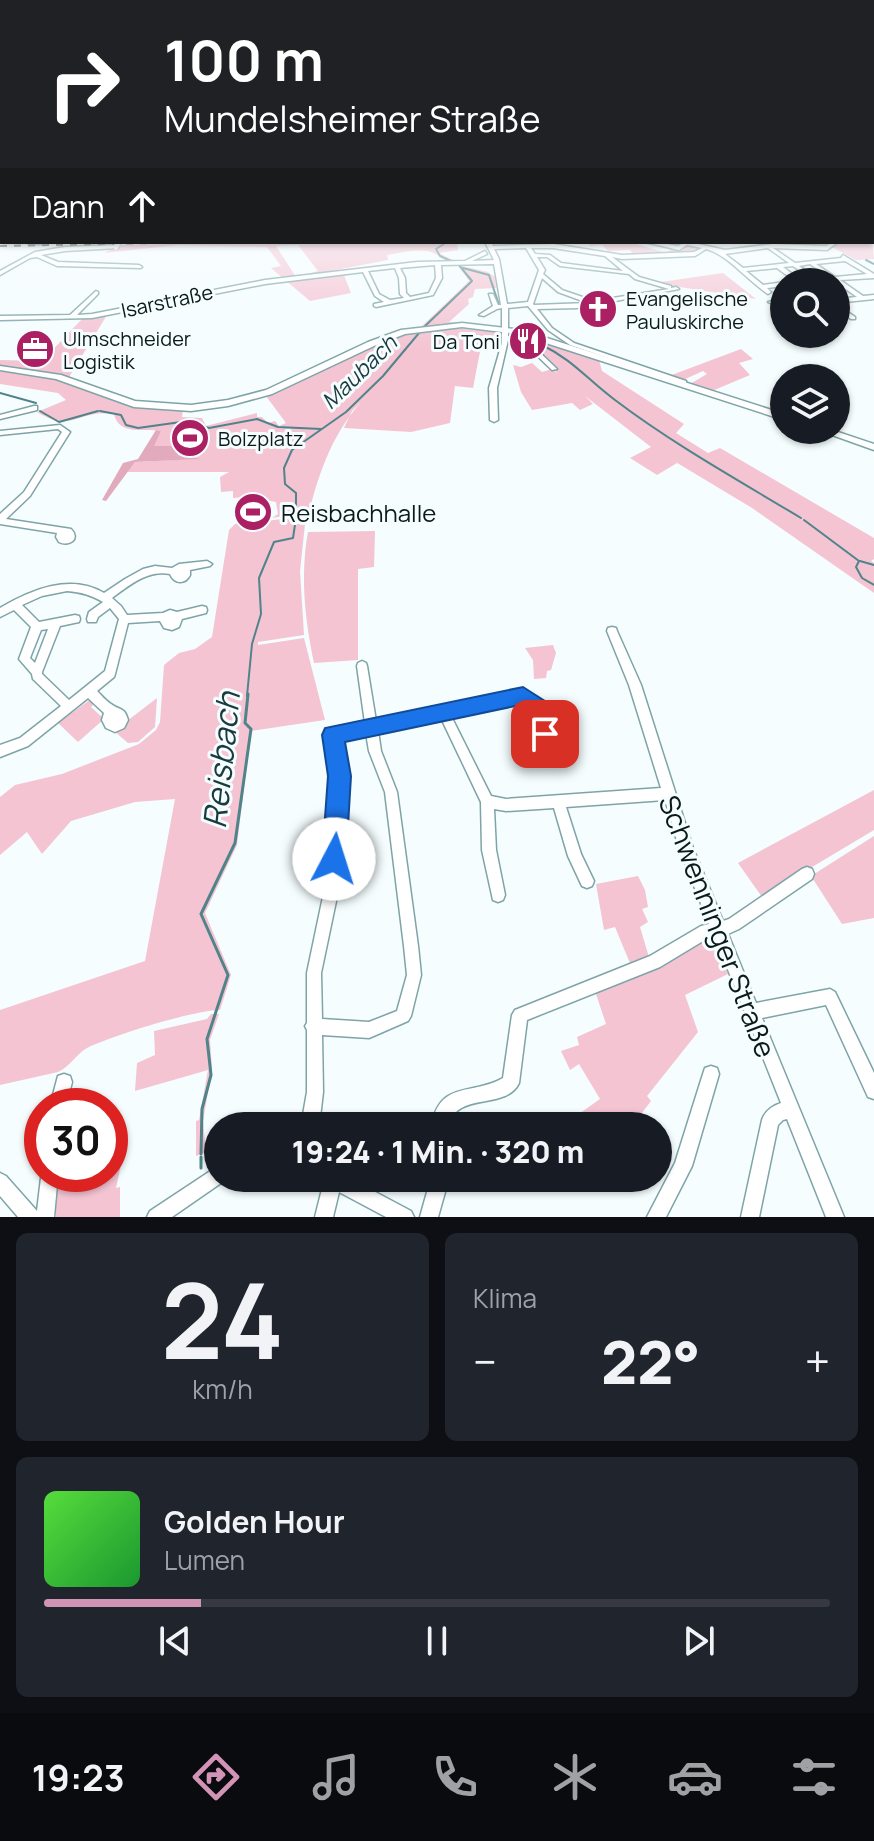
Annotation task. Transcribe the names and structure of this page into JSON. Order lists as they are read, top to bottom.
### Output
{
  "streets": {
    "street": ["Isarstraße", "Schwenninger Straße"]
  },
  "water": ["Maubach", "Reisbach"],
  "places": {
    "church": ["Evangelische Pauluskirche"],
    "restaurant": ["Da Toni"],
    "office": ["Ulmschneider Logistik"],
    "sports": ["Bolzplatz", "Reisbachhalle"]
  },
  "page": {
    "turn": ["100 m", "Mundelsheimer Straße"],
    "then": "Dann",
    "limit": "30",
    "trip": "19:24 · 1 Min. · 320 m",
    "tile": [
      ["24", "km/h"],
      "Klima"
    ],
    "heat": ["−", "22°", "+"],
    "song": ["Golden Hour", "Lumen"],
    "tabs": "19:23"
  }
}
